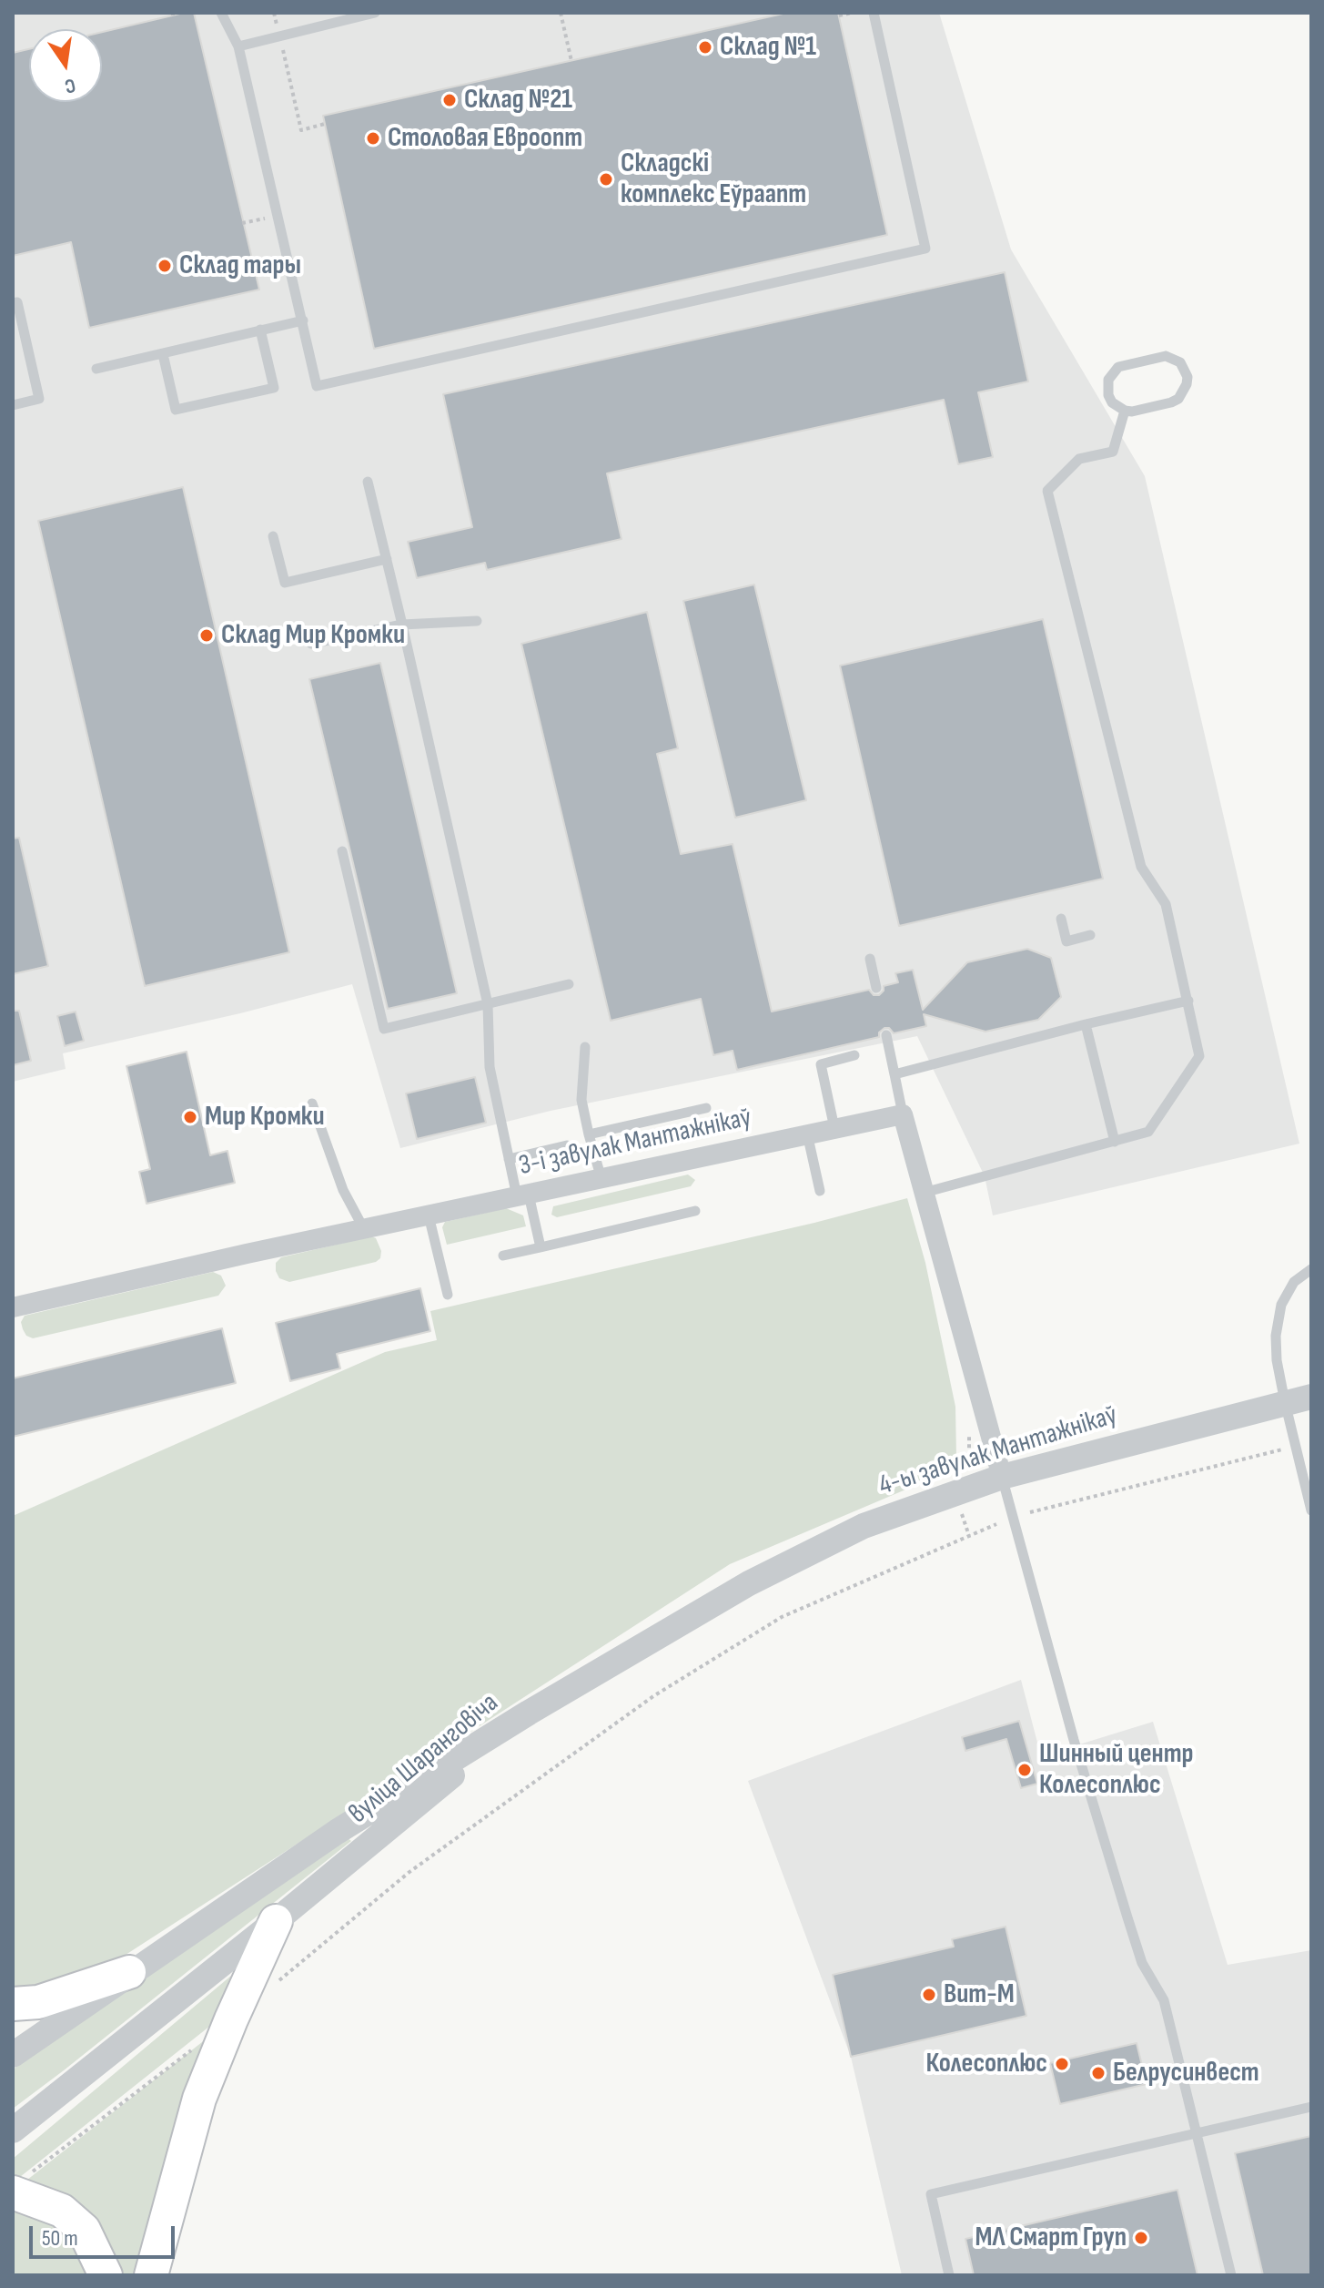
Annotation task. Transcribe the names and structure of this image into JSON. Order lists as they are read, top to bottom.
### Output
{
  "streets": {
    "street": ["3-і завулак Мантажнікаў", "4-ы завулак Мантажнікаў", "вуліца Шаранговіча"]
  },
  "crossings": [
    ["4-ы завулак Мантажнікаў", "вуліца Шаранговіча"]
  ],
  "places": [
    "Склад №1",
    "Склад №21",
    "Столовая Евроопт",
    "Складскі комплекс Еўраапт",
    "Склад тары",
    "Склад Мир Кромки",
    "Мир Кромки",
    "Шинный центр Колесоплюс",
    "Вит-М",
    "Колесоплюс",
    "Белрусинвест",
    "МЛ Смарт Груп"
  ],
  "scale_bar": "50 m",
  "north": "bottom"
}
